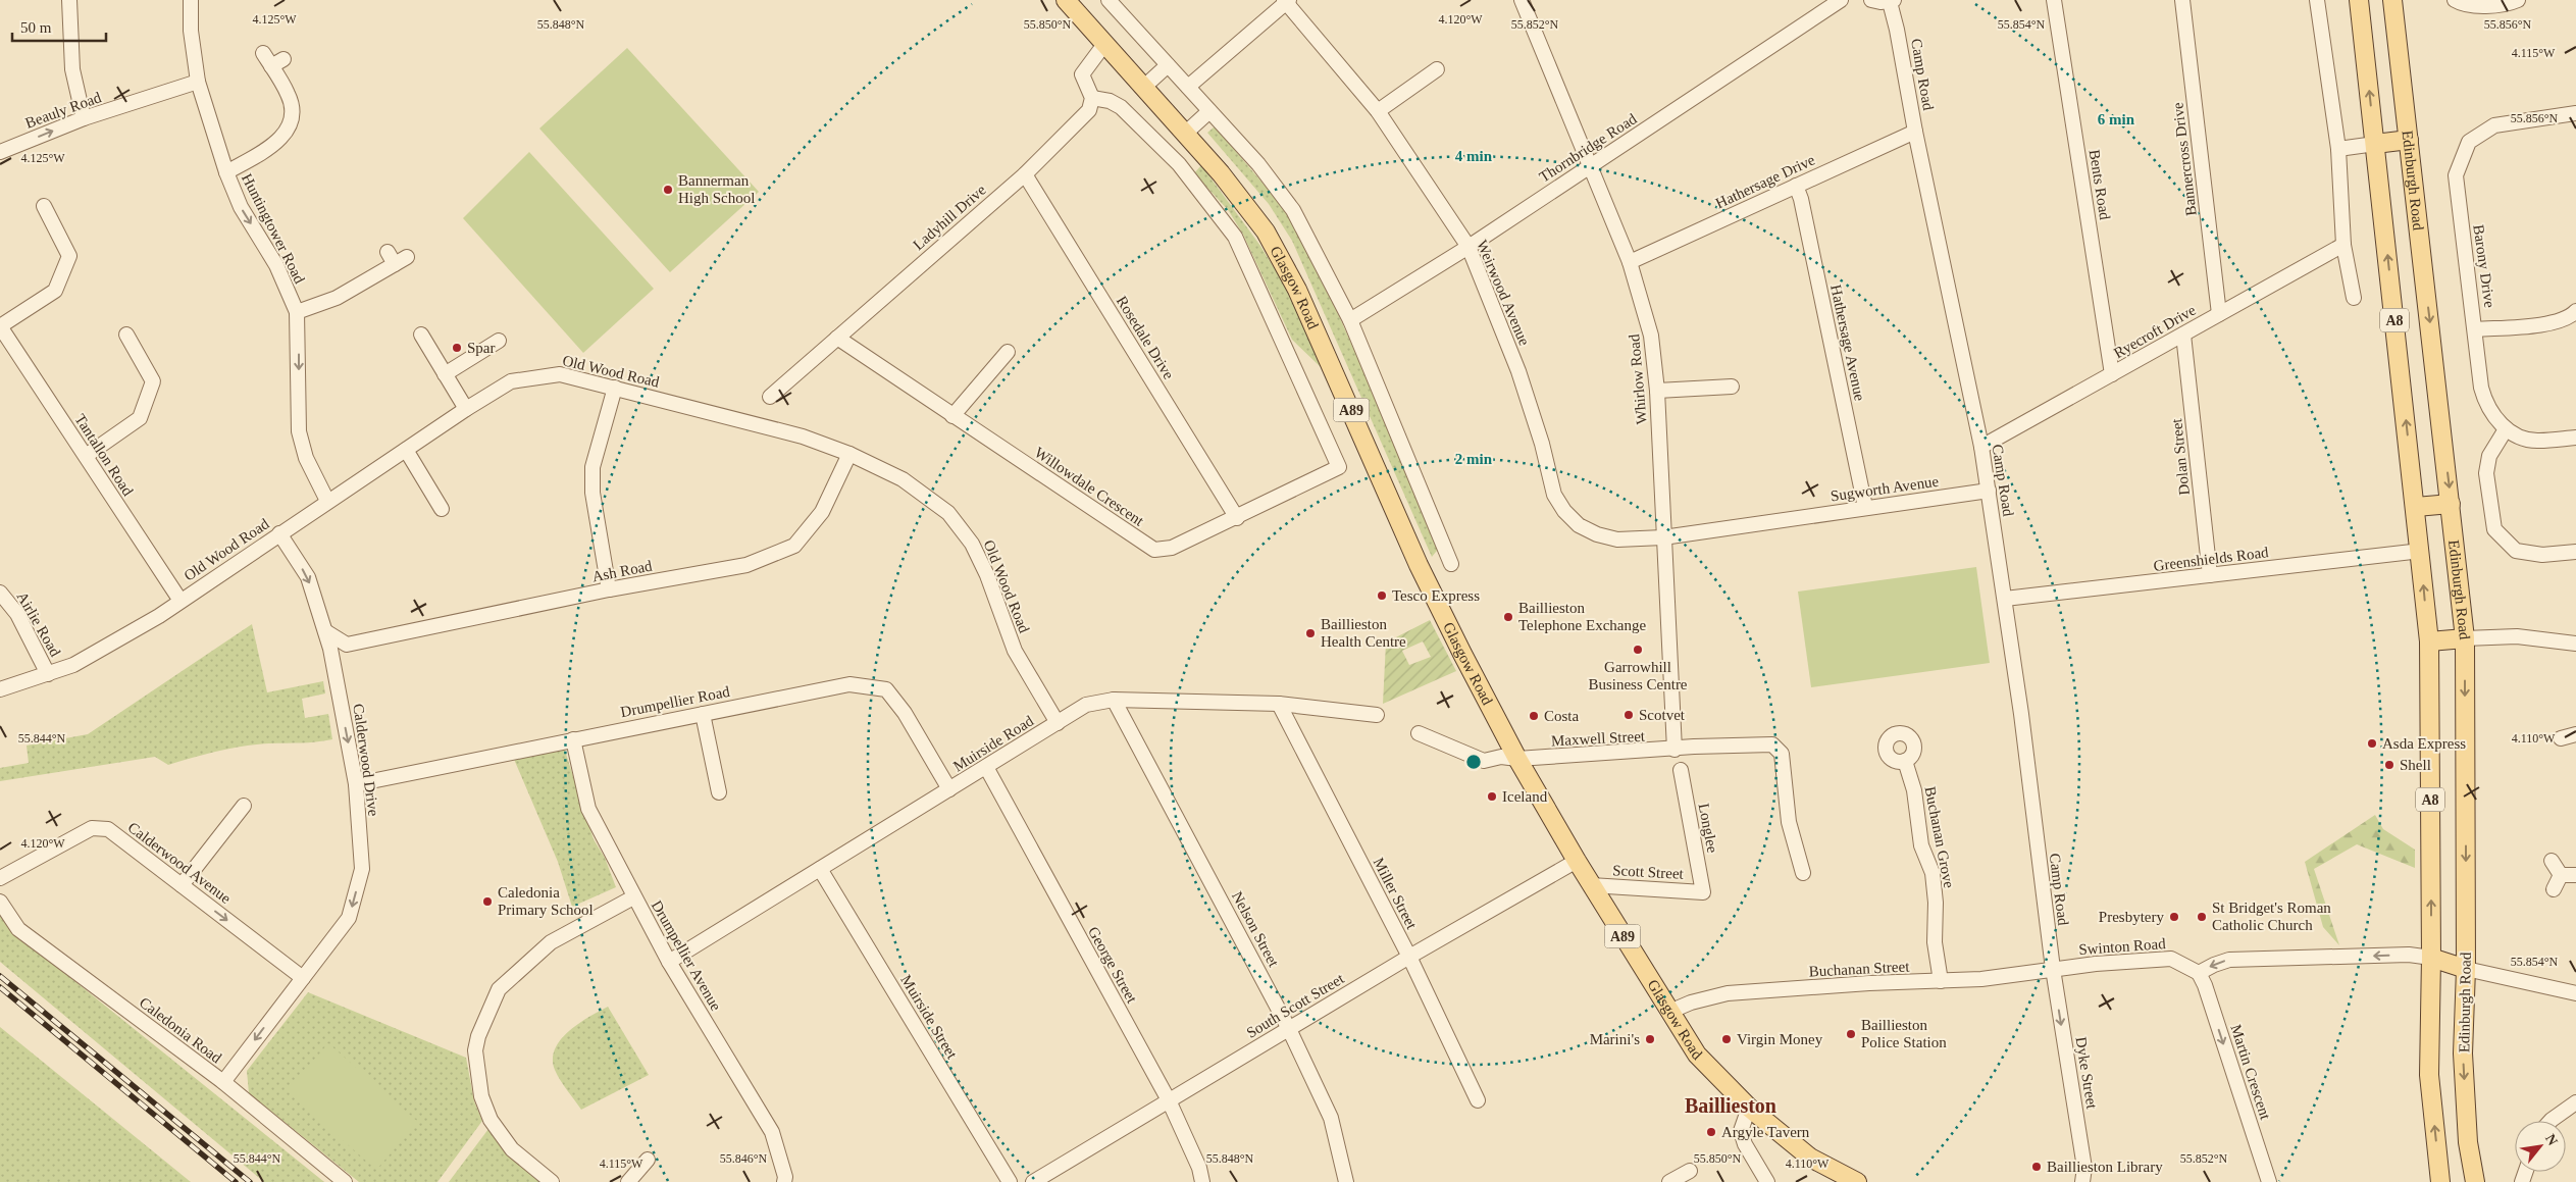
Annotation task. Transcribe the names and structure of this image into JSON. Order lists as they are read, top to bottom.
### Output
{
  "streets": {
    "main road": [
      "Edinburgh Road",
      "Glasgow Road",
      "A8",
      "A89"
    ],
    "street": [
      "Camp Road",
      "Beauly Road",
      "Thornbridge Road",
      "Bannercross Drive",
      "Hathersage Drive",
      "Bents Road",
      "Ladyhill Drive",
      "Huntingtower Road",
      "Barony Drive",
      "Weirwood Avenue",
      "Ryecroft Drive",
      "Rosedale Drive",
      "Hathersage Avenue",
      "Old Wood Road",
      "Whirlow Road",
      "Tantallon Road",
      "Dolan Street",
      "Willowdale Crescent",
      "Sugworth Avenue",
      "Greenshields Road",
      "Ash Road",
      "Airlie Road",
      "Drumpellier Road",
      "Maxwell Street",
      "Muirside Road",
      "Calderwood Drive",
      "Longlee",
      "Buchanan Grove",
      "Calderwood Avenue",
      "Scott Street",
      "Miller Street",
      "Nelson Street",
      "Swinton Road",
      "Drumpellier Avenue",
      "George Street",
      "Buchanan Street",
      "South Scott Street",
      "Muirside Street",
      "Caledonia Road",
      "Martin Crescent",
      "Dyke Street"
    ]
  },
  "crossings": [
    ["Camp Road", "Hathersage Drive"],
    ["Camp Road", "Ryecroft Drive"],
    ["Camp Road", "Sugworth Avenue"],
    ["Camp Road", "Greenshields Road"],
    ["Camp Road", "Swinton Road"],
    ["Camp Road", "Buchanan Street"],
    ["Camp Road", "Dyke Street"],
    ["Beauly Road", "Huntingtower Road"],
    ["Thornbridge Road", "Weirwood Avenue"],
    ["Thornbridge Road", "Whirlow Road"],
    ["Bannercross Drive", "Ryecroft Drive"],
    ["Hathersage Drive", "Hathersage Avenue"],
    ["Hathersage Drive", "Whirlow Road"],
    ["Bents Road", "Ryecroft Drive"],
    ["Ladyhill Drive", "Rosedale Drive"],
    ["Ladyhill Drive", "Willowdale Crescent"],
    ["Huntingtower Road", "Old Wood Road"],
    ["Glasgow Road", "Maxwell Street"],
    ["Glasgow Road", "Scott Street"],
    ["Glasgow Road", "Buchanan Street"],
    ["Glasgow Road", "South Scott Street"],
    ["Weirwood Avenue", "Whirlow Road"],
    ["Weirwood Avenue", "Sugworth Avenue"],
    ["A8", "Greenshields Road"],
    ["Ryecroft Drive", "Dolan Street"],
    ["Rosedale Drive", "Willowdale Crescent"],
    ["Hathersage Avenue", "Sugworth Avenue"],
    ["Old Wood Road", "Tantallon Road"],
    ["Old Wood Road", "Ash Road"],
    ["Old Wood Road", "Airlie Road"],
    ["Old Wood Road", "Muirside Road"],
    ["Old Wood Road", "Calderwood Drive"],
    ["Whirlow Road", "Sugworth Avenue"],
    ["Whirlow Road", "Maxwell Street"],
    ["Dolan Street", "Greenshields Road"],
    ["Drumpellier Road", "Muirside Road"],
    ["Drumpellier Road", "Calderwood Drive"],
    ["Drumpellier Road", "Drumpellier Avenue"],
    ["Muirside Road", "Miller Street"],
    ["Muirside Road", "Nelson Street"],
    ["Muirside Road", "Drumpellier Avenue"],
    ["Muirside Road", "George Street"],
    ["Muirside Road", "Muirside Street"],
    ["Calderwood Drive", "Calderwood Avenue"],
    ["Calderwood Drive", "Caledonia Road"],
    ["Longlee", "Scott Street"],
    ["Buchanan Grove", "Buchanan Street"],
    ["Miller Street", "South Scott Street"],
    ["Nelson Street", "South Scott Street"],
    ["Swinton Road", "Buchanan Street"],
    ["Swinton Road", "Martin Crescent"],
    ["Swinton Road", "Dyke Street"],
    ["George Street", "South Scott Street"],
    ["Buchanan Street", "Dyke Street"]
  ],
  "one_way": [
    "Beauly Road",
    "Huntingtower Road",
    "Calderwood Drive",
    "Calderwood Avenue",
    "Martin Crescent",
    "Dyke Street"
  ],
  "districts": ["Baillieston"],
  "places": [
    "Bannerman High School",
    "Spar",
    "Tesco Express",
    "Baillieston Telephone Exchange",
    "Baillieston Health Centre",
    "Garrowhill Business Centre",
    "Scotvet",
    "Costa",
    "Asda Express",
    "Shell",
    "Iceland",
    "Caledonia Primary School",
    "Presbytery",
    "St Bridget's Roman Catholic Church",
    "Baillieston Police Station",
    "Marini's",
    "Virgin Money",
    "Argyle Tavern",
    "Baillieston Library"
  ],
  "scale_bar": "50 m",
  "north": "top right",
  "coordinates": [
    "4.125°W",
    "4.120°W",
    "55.848°N",
    "55.850°N",
    "55.852°N",
    "55.854°N",
    "55.856°N",
    "4.115°W",
    "55.844°N",
    "4.110°W",
    "55.846°N"
  ],
  "rings": ["6 min", "4 min", "2 min"]
}
